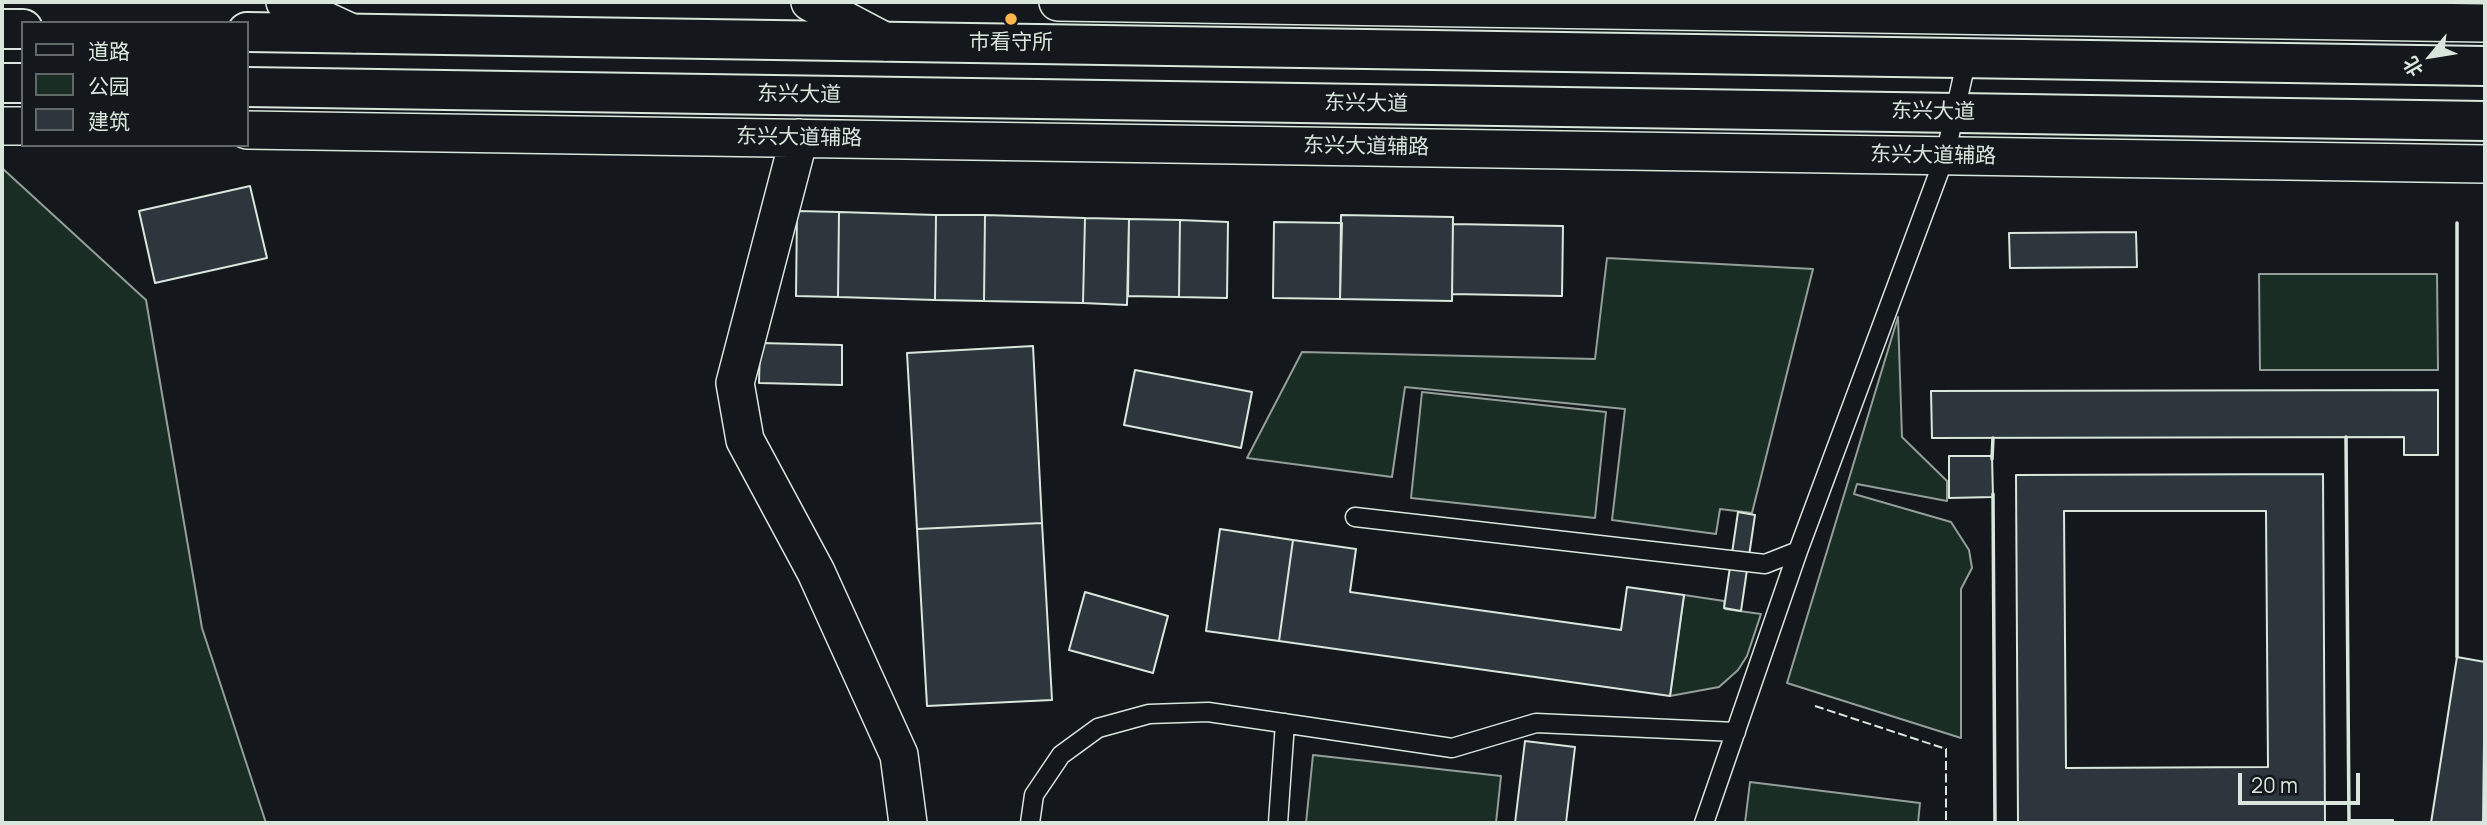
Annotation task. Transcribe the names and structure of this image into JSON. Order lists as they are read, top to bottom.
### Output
{
  "streets": {
    "main road": ["东兴大道"],
    "street": ["东兴大道辅路"]
  },
  "places": ["巿看守所"],
  "legend": ["道路", "公园", "建筑"],
  "scale_bar": "20 m",
  "north": "bottom left"
}
